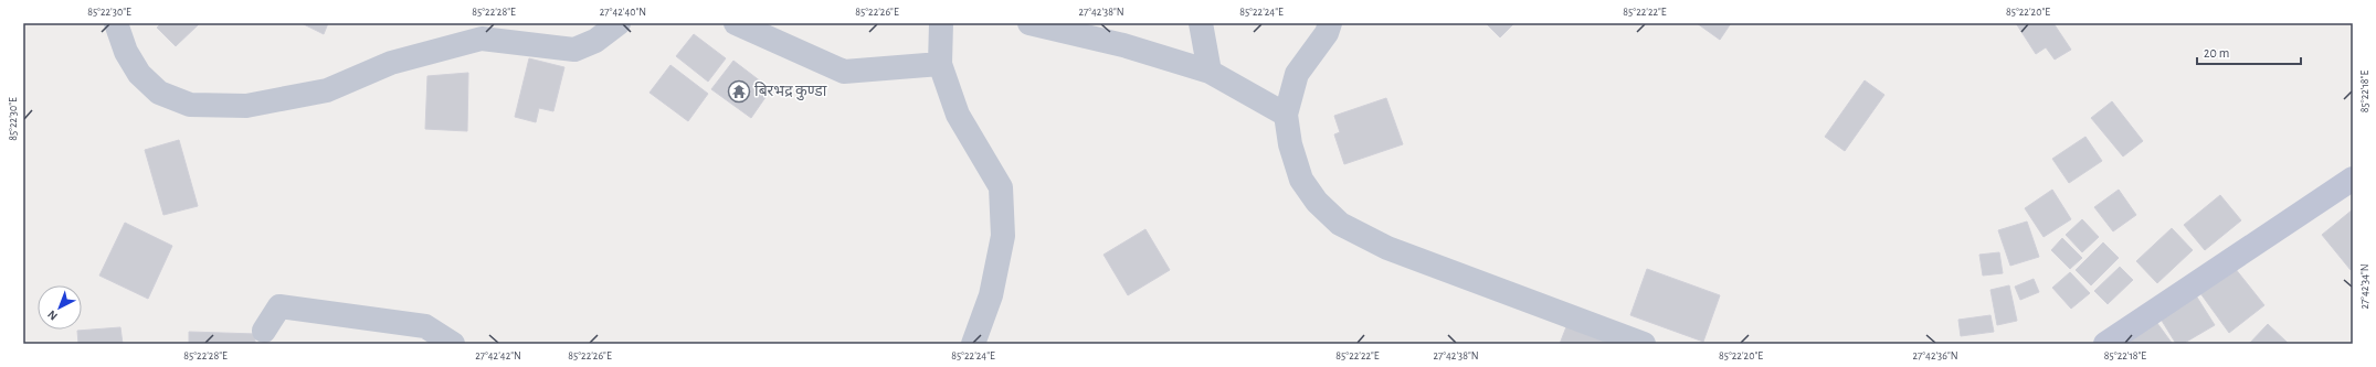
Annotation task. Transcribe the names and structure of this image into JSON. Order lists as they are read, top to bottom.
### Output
{
  "places": {
    "temple": ["बिरभद्र कुण्डा"]
  },
  "scale_bar": "20 m",
  "north": "bottom left",
  "coordinates": [
    "85°22'30\"E",
    "85°22'28\"E",
    "27°42'40\"N",
    "85°22'26\"E",
    "27°42'38\"N",
    "85°22'24\"E",
    "85°22'22\"E",
    "85°22'20\"E",
    "85°22'18\"E",
    "27°42'34\"N",
    "27°42'42\"N",
    "27°42'36\"N"
  ]
}
